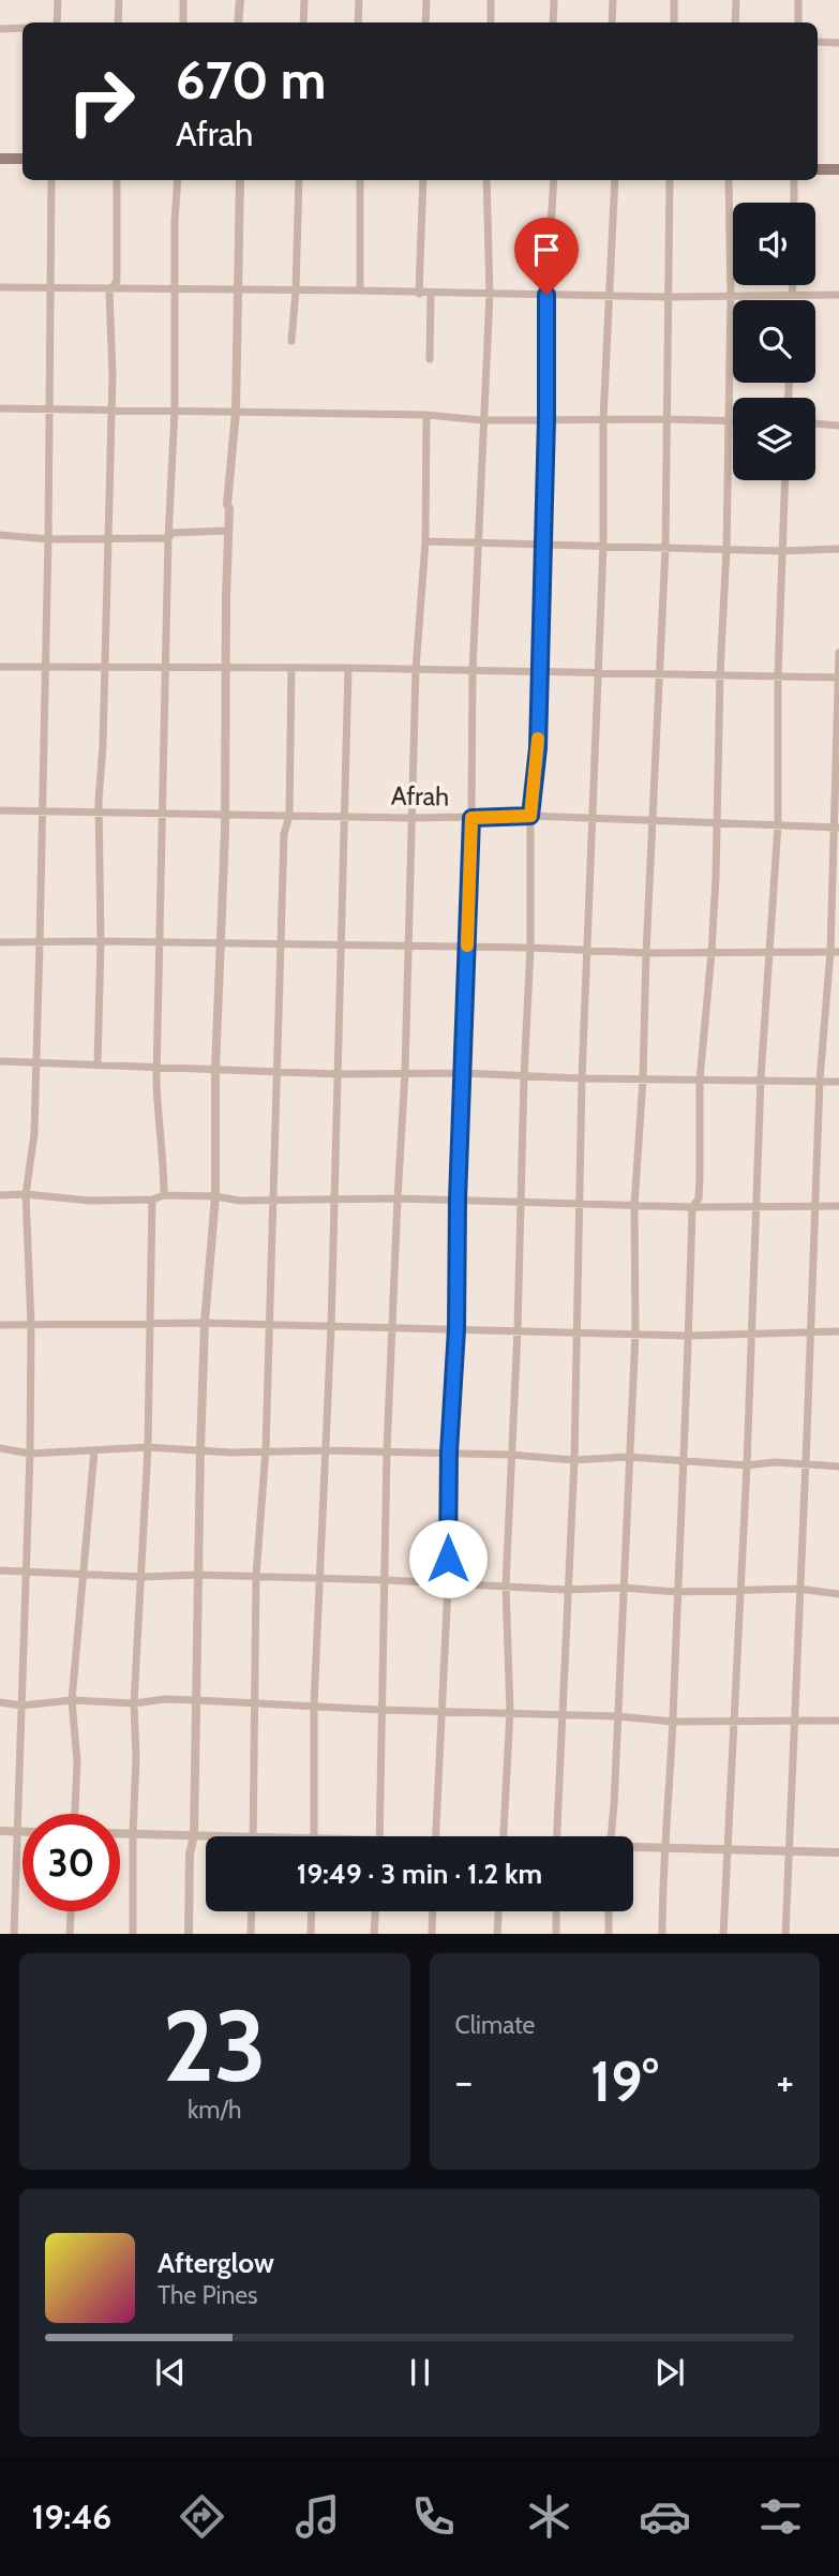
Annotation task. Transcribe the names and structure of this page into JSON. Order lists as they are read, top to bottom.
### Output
{
  "streets": {
    "street": ["Afrah"]
  },
  "page": {
    "turn": ["670 m", "Afrah"],
    "limit": "30",
    "trip": "19:49 · 3 min · 1.2 km",
    "tile": [
      ["23", "km/h"],
      "Climate"
    ],
    "heat": ["−", "19°", "+"],
    "song": ["Afterglow", "The Pines"],
    "tabs": "19:46"
  }
}
